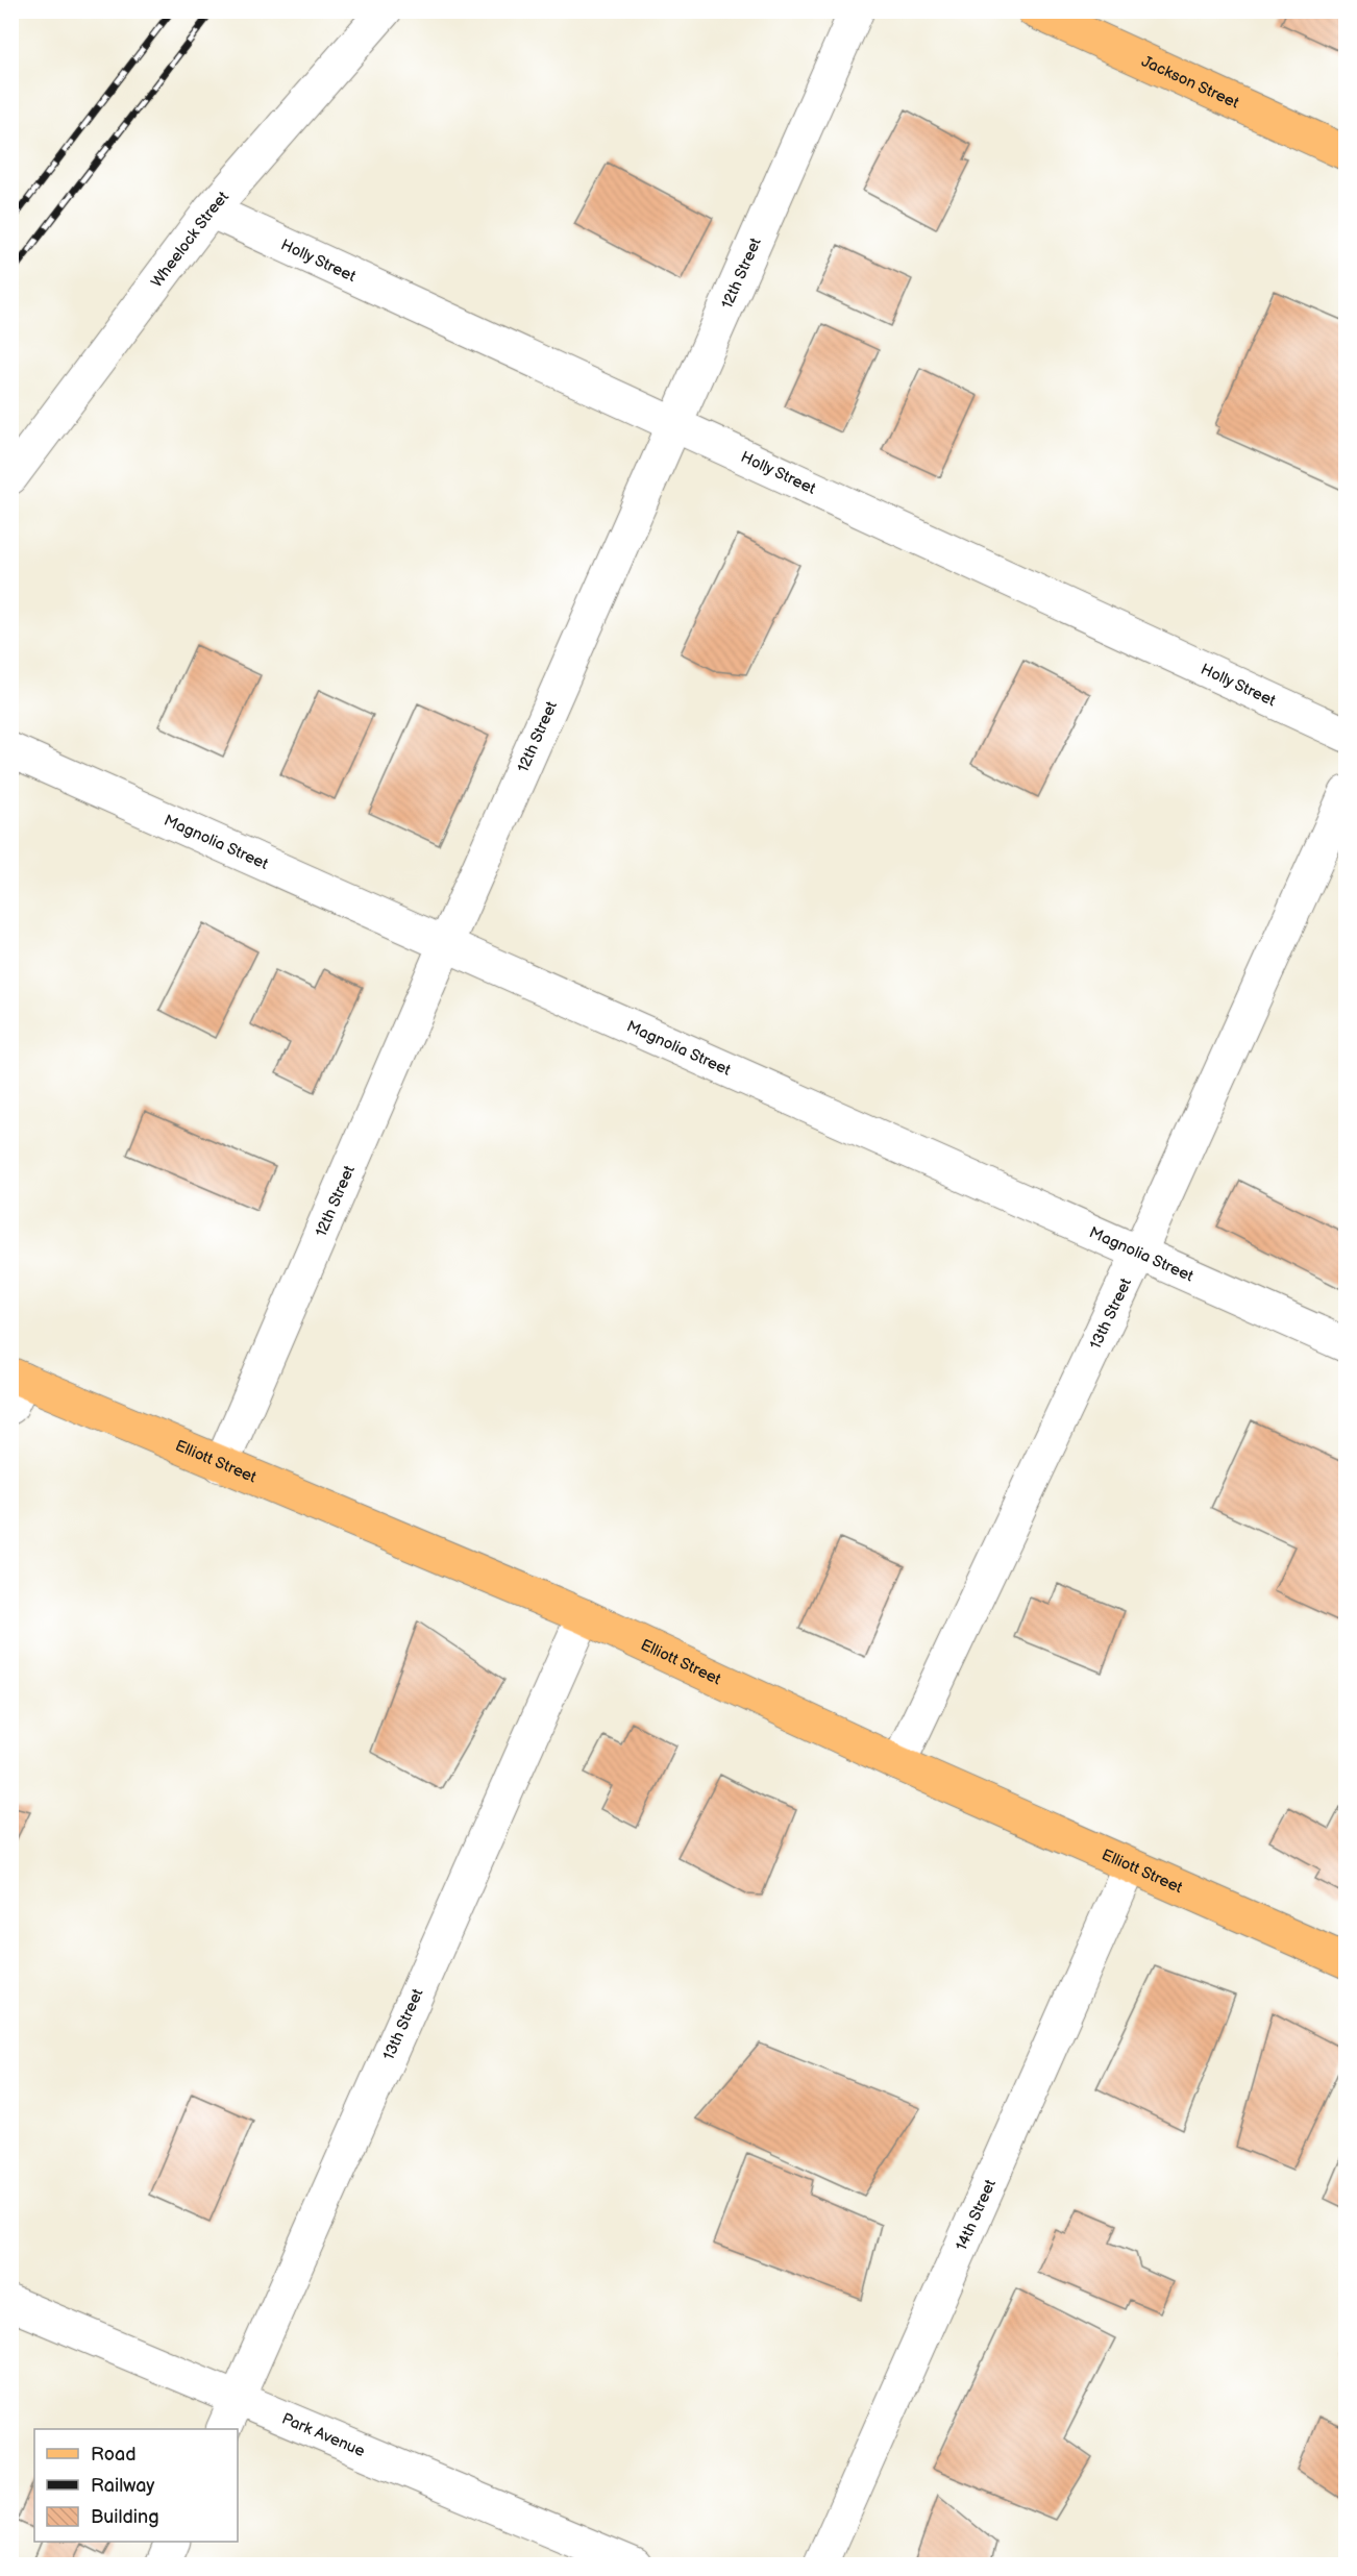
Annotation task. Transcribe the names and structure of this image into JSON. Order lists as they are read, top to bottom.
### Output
{
  "streets": {
    "main road": ["Jackson Street", "Elliott Street"],
    "street": [
      "Wheelock Street",
      "Holly Street",
      "12th Street",
      "Magnolia Street",
      "13th Street",
      "14th Street",
      "Park Avenue"
    ]
  },
  "crossings": [
    ["Wheelock Street", "Holly Street"],
    ["Holly Street", "12th Street"],
    ["12th Street", "Magnolia Street"],
    ["12th Street", "Elliott Street"],
    ["Magnolia Street", "13th Street"],
    ["13th Street", "Elliott Street"],
    ["13th Street", "Park Avenue"],
    ["Elliott Street", "14th Street"]
  ],
  "legend": ["Road", "Railway", "Building"]
}
